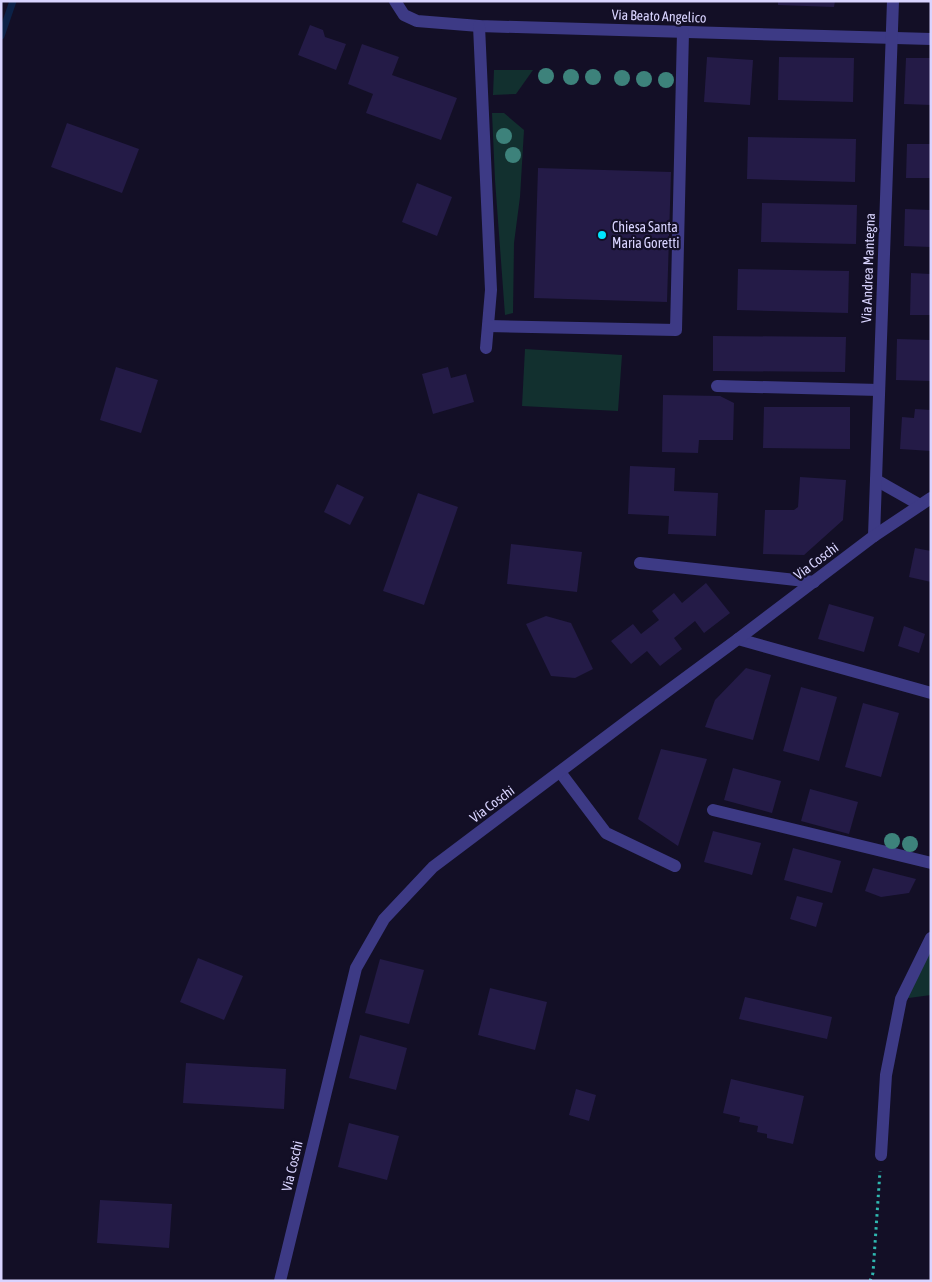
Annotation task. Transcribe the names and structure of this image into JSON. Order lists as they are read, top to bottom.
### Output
{
  "streets": {
    "street": ["Via Beato Angelico", "Via Andrea Mantegna", "Via Coschi"]
  },
  "crossings": [
    ["Via Beato Angelico", "Via Andrea Mantegna"],
    ["Via Andrea Mantegna", "Via Coschi"]
  ],
  "places": ["Chiesa Santa Maria Goretti"]
}
